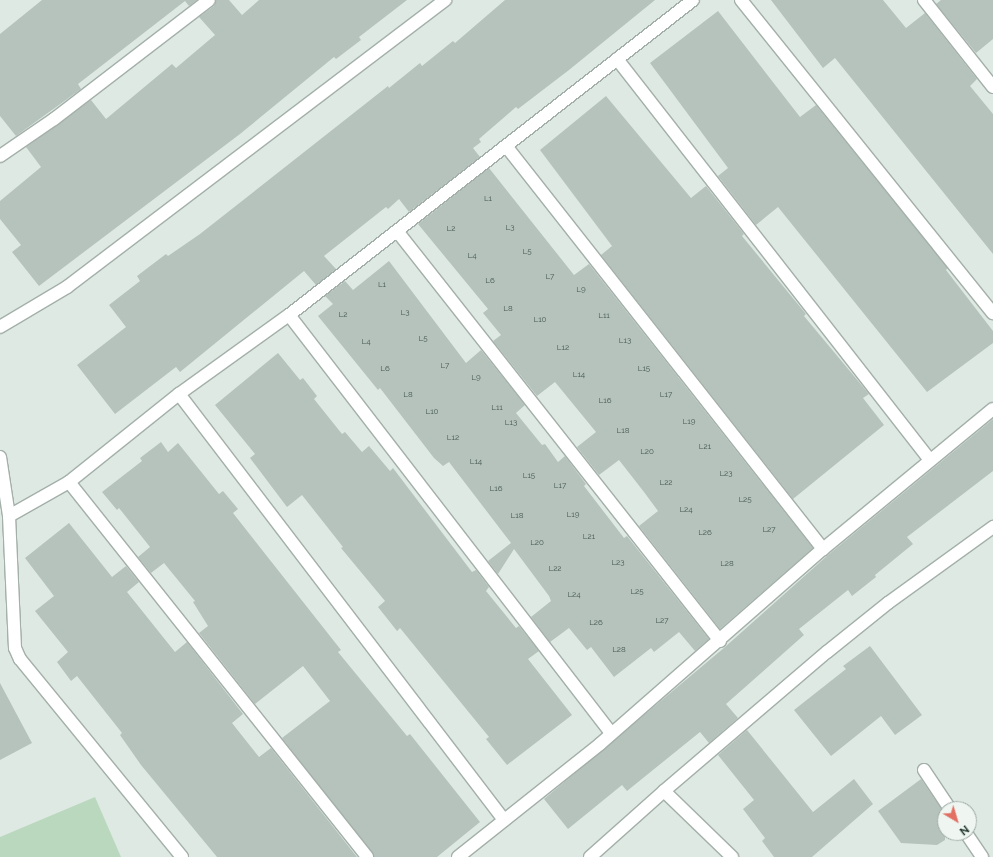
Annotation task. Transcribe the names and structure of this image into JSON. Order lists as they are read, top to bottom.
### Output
{
  "house_numbers": [
    "L1",
    "L3",
    "L2",
    "L5",
    "L4",
    "L7",
    "L6",
    "L1",
    "L9",
    "L8",
    "L3",
    "L2",
    "L11",
    "L10",
    "L5",
    "L13",
    "L4",
    "L12",
    "L7",
    "L6",
    "L15",
    "L14",
    "L9",
    "L8",
    "L17",
    "L16",
    "L11",
    "L10",
    "L19",
    "L13",
    "L18",
    "L12",
    "L21",
    "L20",
    "L14",
    "L23",
    "L15",
    "L22",
    "L17",
    "L16",
    "L25",
    "L24",
    "L19",
    "L18",
    "L27",
    "L26",
    "L21",
    "L20",
    "L23",
    "L28",
    "L22",
    "L25",
    "L24",
    "L27",
    "L26",
    "L28"
  ],
  "north": "bottom right"
}
